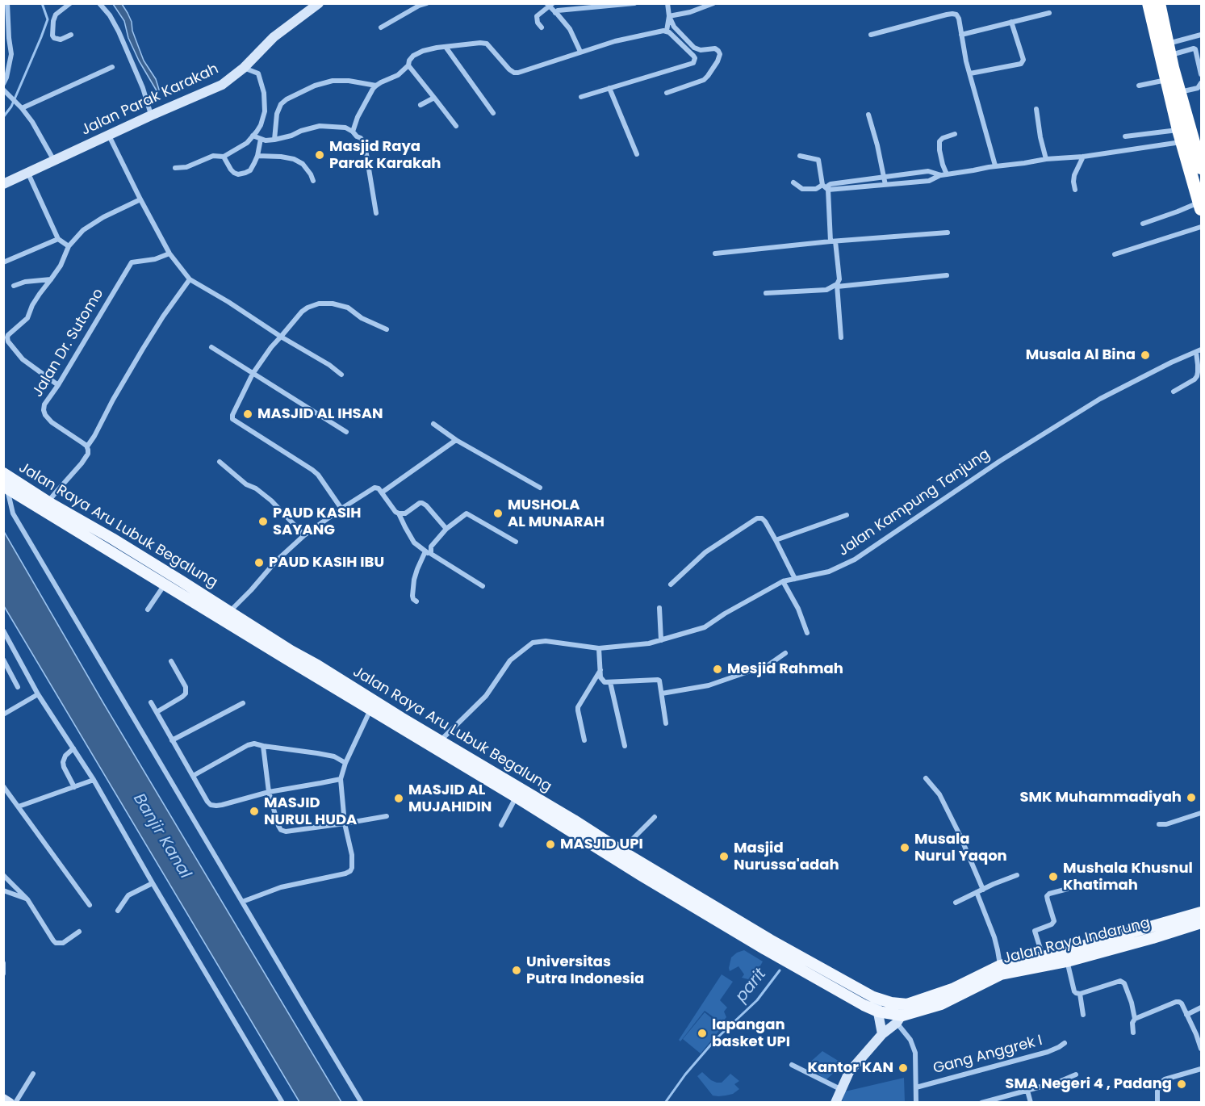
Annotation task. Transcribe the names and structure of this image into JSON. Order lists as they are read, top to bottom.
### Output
{
  "streets": {
    "main road": ["Jalan Raya Aru Lubuk Begalung", "Jalan Raya Indarung"],
    "street": [
      "Jalan Parak Karakah",
      "Jalan Dr. Sutomo",
      "Jalan Kampung Tanjung",
      "Gang Anggrek I"
    ]
  },
  "crossings": [
    ["Jalan Kampung Tanjung", "Jalan Raya Aru Lubuk Begalung"],
    ["Jalan Raya Aru Lubuk Begalung", "Jalan Raya Indarung"]
  ],
  "water": ["Banjir Kanal", "parit"],
  "places": [
    "Masjid Raya Parak Karakah",
    "Musala Al Bina",
    "MASJID AL IHSAN",
    "MUSHOLA AL MUNARAH",
    "PAUD KASIH SAYANG",
    "PAUD KASIH IBU",
    "Mesjid Rahmah",
    "SMK Muhammadiyah",
    "MASJID AL MUJAHIDIN",
    "MASJID NURUL HUDA",
    "MASJID UPI",
    "Musala Nurul Yaqon",
    "Masjid Nurussa'adah",
    "Mushala Khusnul Khatimah",
    "Universitas Putra Indonesia",
    "lapangan basket UPI",
    "Kantor KAN",
    "SMA Negeri 4 , Padang"
  ]
}
